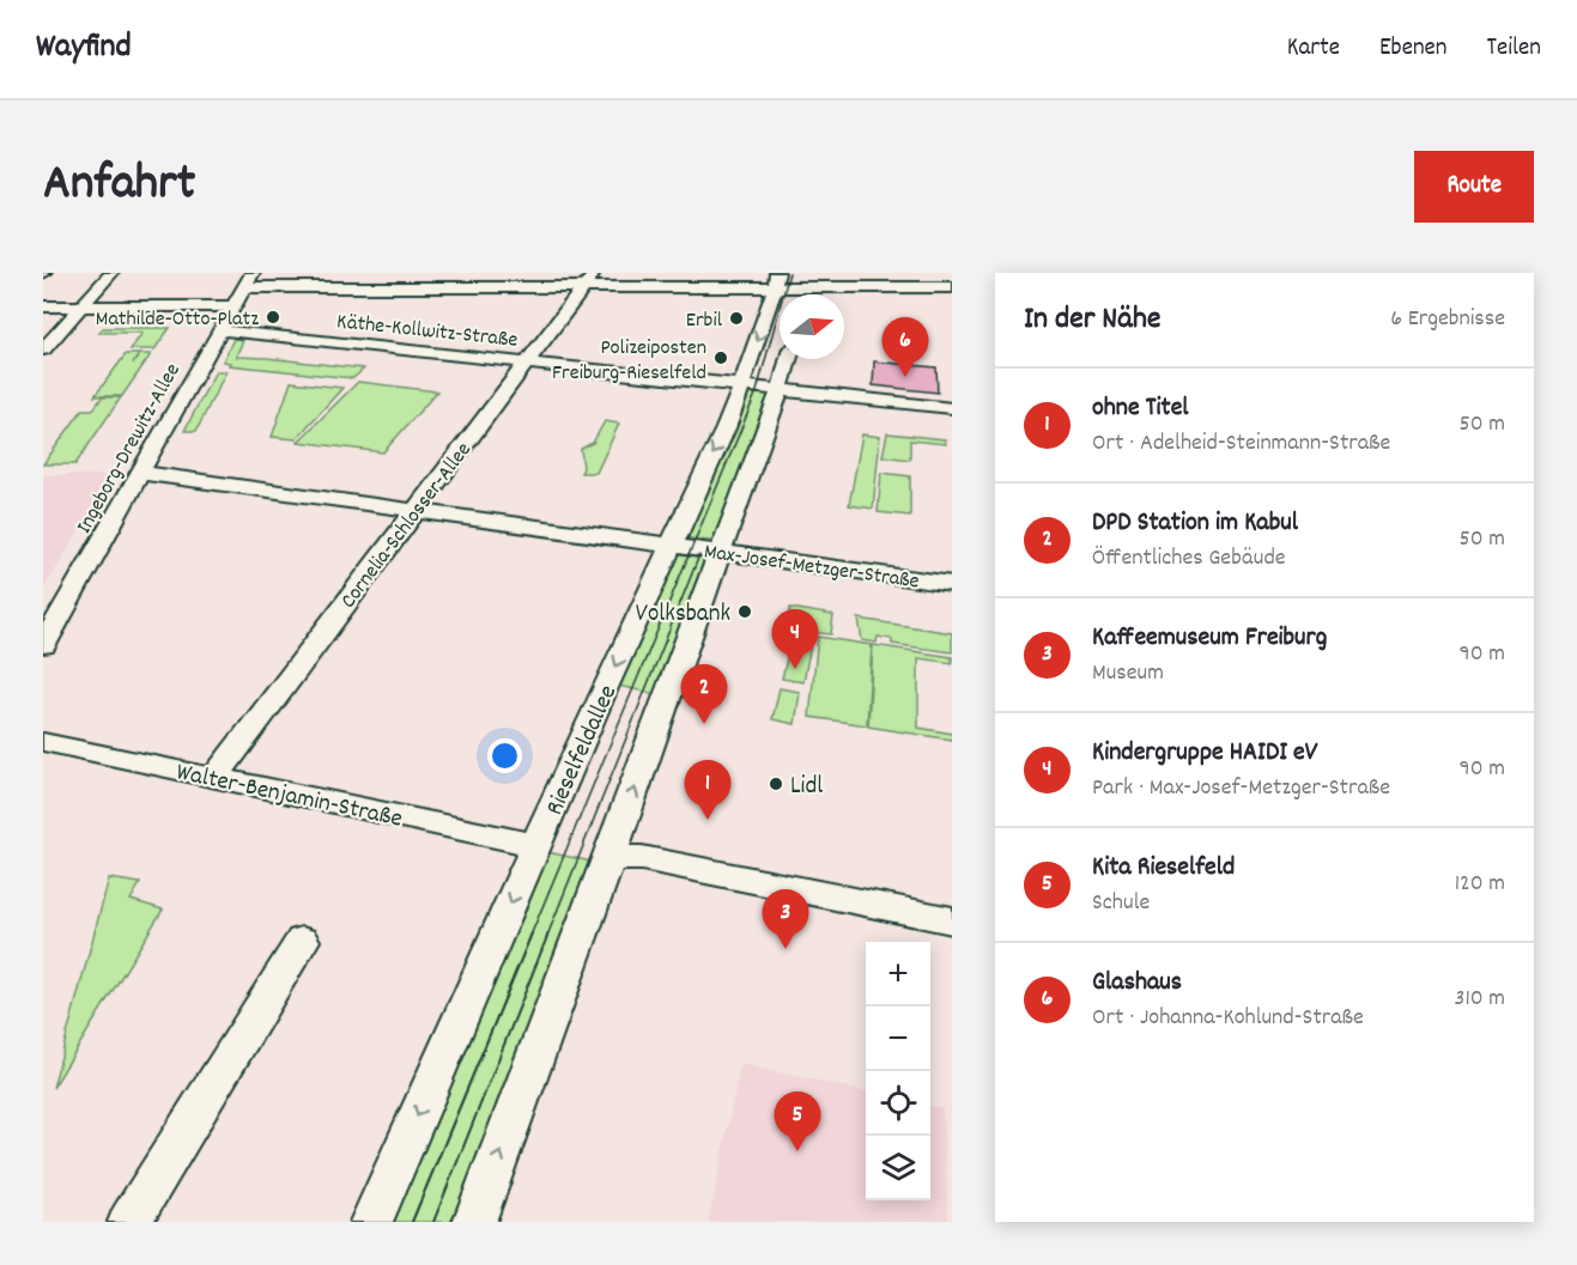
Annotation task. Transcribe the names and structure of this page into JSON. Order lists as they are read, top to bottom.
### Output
{
  "streets": {
    "street": [
      "Käthe-Kollwitz-Straße",
      "Ingeborg-Drewitz-Allee",
      "Cornelia-Schlosser-Allee",
      "Max-Josef-Metzger-Straße",
      "Rieselfeldallee",
      "Walter-Benjamin-Straße"
    ]
  },
  "crossings": [
    ["Käthe-Kollwitz-Straße", "Ingeborg-Drewitz-Allee"],
    ["Käthe-Kollwitz-Straße", "Cornelia-Schlosser-Allee"],
    ["Käthe-Kollwitz-Straße", "Rieselfeldallee"],
    ["Ingeborg-Drewitz-Allee", "Max-Josef-Metzger-Straße"],
    ["Cornelia-Schlosser-Allee", "Max-Josef-Metzger-Straße"],
    ["Cornelia-Schlosser-Allee", "Walter-Benjamin-Straße"],
    ["Max-Josef-Metzger-Straße", "Rieselfeldallee"],
    ["Rieselfeldallee", "Walter-Benjamin-Straße"]
  ],
  "places": [
    "Mathilde-Otto-Platz",
    "Erbil",
    "Polizeiposten Freiburg-Rieselfeld",
    "Volksbank",
    "Lidl"
  ],
  "north": "right",
  "page": {
    "header": "Wayfind",
    "nav": ["Karte", "Ebenen", "Teilen"],
    "title": "Anfahrt",
    "buttons": "Route",
    "heading": ["In der Nähe", "6 Ergebnisse"],
    "pins": [
      "6",
      "4",
      "2",
      "1",
      "3",
      "5"
    ],
    "list": [
      {
        "mark": "1",
        "name": "ohne Titel",
        "note": "Ort · Adelheid-Steinmann-Straße",
        "value": "50 m"
      },
      {
        "mark": "2",
        "name": "DPD Station im Kabul",
        "note": "Öffentliches Gebäude",
        "value": "50 m"
      },
      {
        "mark": "3",
        "name": "Kaffeemuseum Freiburg",
        "note": "Museum",
        "value": "90 m"
      },
      {
        "mark": "4",
        "name": "Kindergruppe HAIDI eV",
        "note": "Park · Max-Josef-Metzger-Straße",
        "value": "90 m"
      },
      {
        "mark": "5",
        "name": "Kita Rieselfeld",
        "note": "Schule",
        "value": "120 m"
      },
      {
        "mark": "6",
        "name": "Glashaus",
        "note": "Ort · Johanna-Kohlund-Straße",
        "value": "310 m"
      }
    ],
    "map_buttons": ["+", "−"]
  }
}
